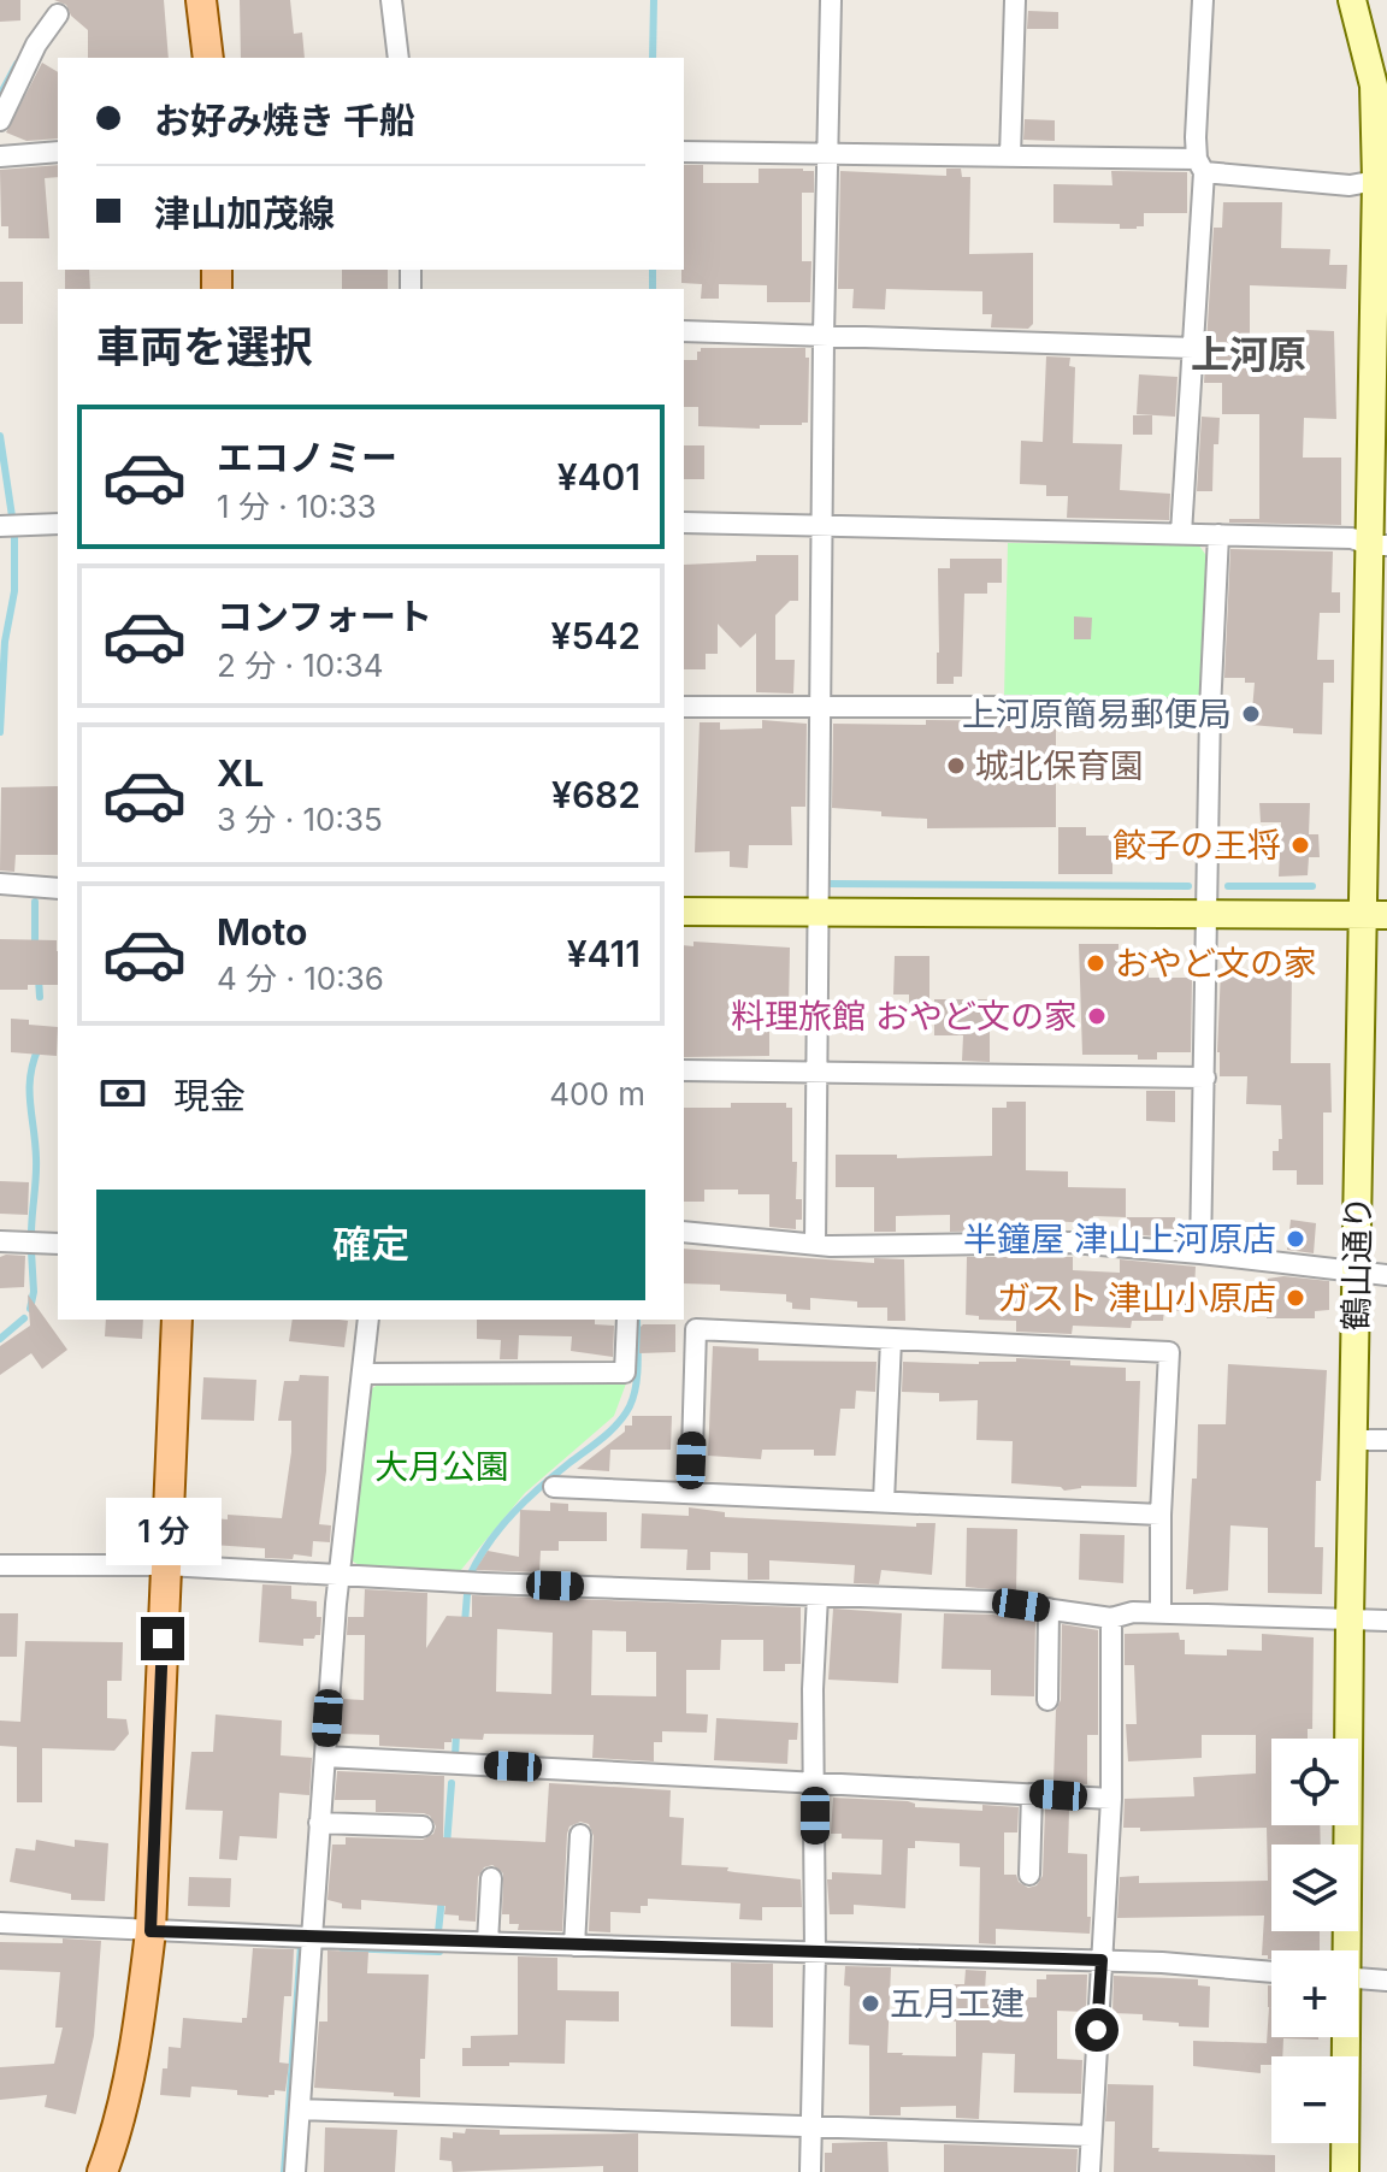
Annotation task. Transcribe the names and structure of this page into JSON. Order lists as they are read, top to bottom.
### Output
{
  "streets": {
    "street": ["鶴山通り"]
  },
  "districts": ["上河原"],
  "parks": ["大月公園"],
  "places": [
    "上河原簡易郵便局",
    "城北保育園",
    "餃子の王将",
    "おやど文の家",
    "料理旅館 おやど文の家",
    "半鐘屋 津山上河原店",
    "ガスト 津山小原店",
    "五月工建"
  ],
  "page": {
    "banner": ["お好み焼き 千船", "津山加茂線"],
    "heading": "車両を選択",
    "list": [
      {
        "name": "エコノミー",
        "note": "1 分 · 10:33",
        "value": "¥401"
      },
      {
        "name": "コンフォート",
        "note": "2 分 · 10:34",
        "value": "¥542"
      },
      {
        "name": "XL",
        "note": "3 分 · 10:35",
        "value": "¥682"
      },
      {
        "name": "Moto",
        "note": "4 分 · 10:36",
        "value": "¥411"
      }
    ],
    "pay": ["現金", "400 m"],
    "buttons": "確定",
    "bubble": "1 分",
    "map_buttons": ["+", "−"]
  }
}
